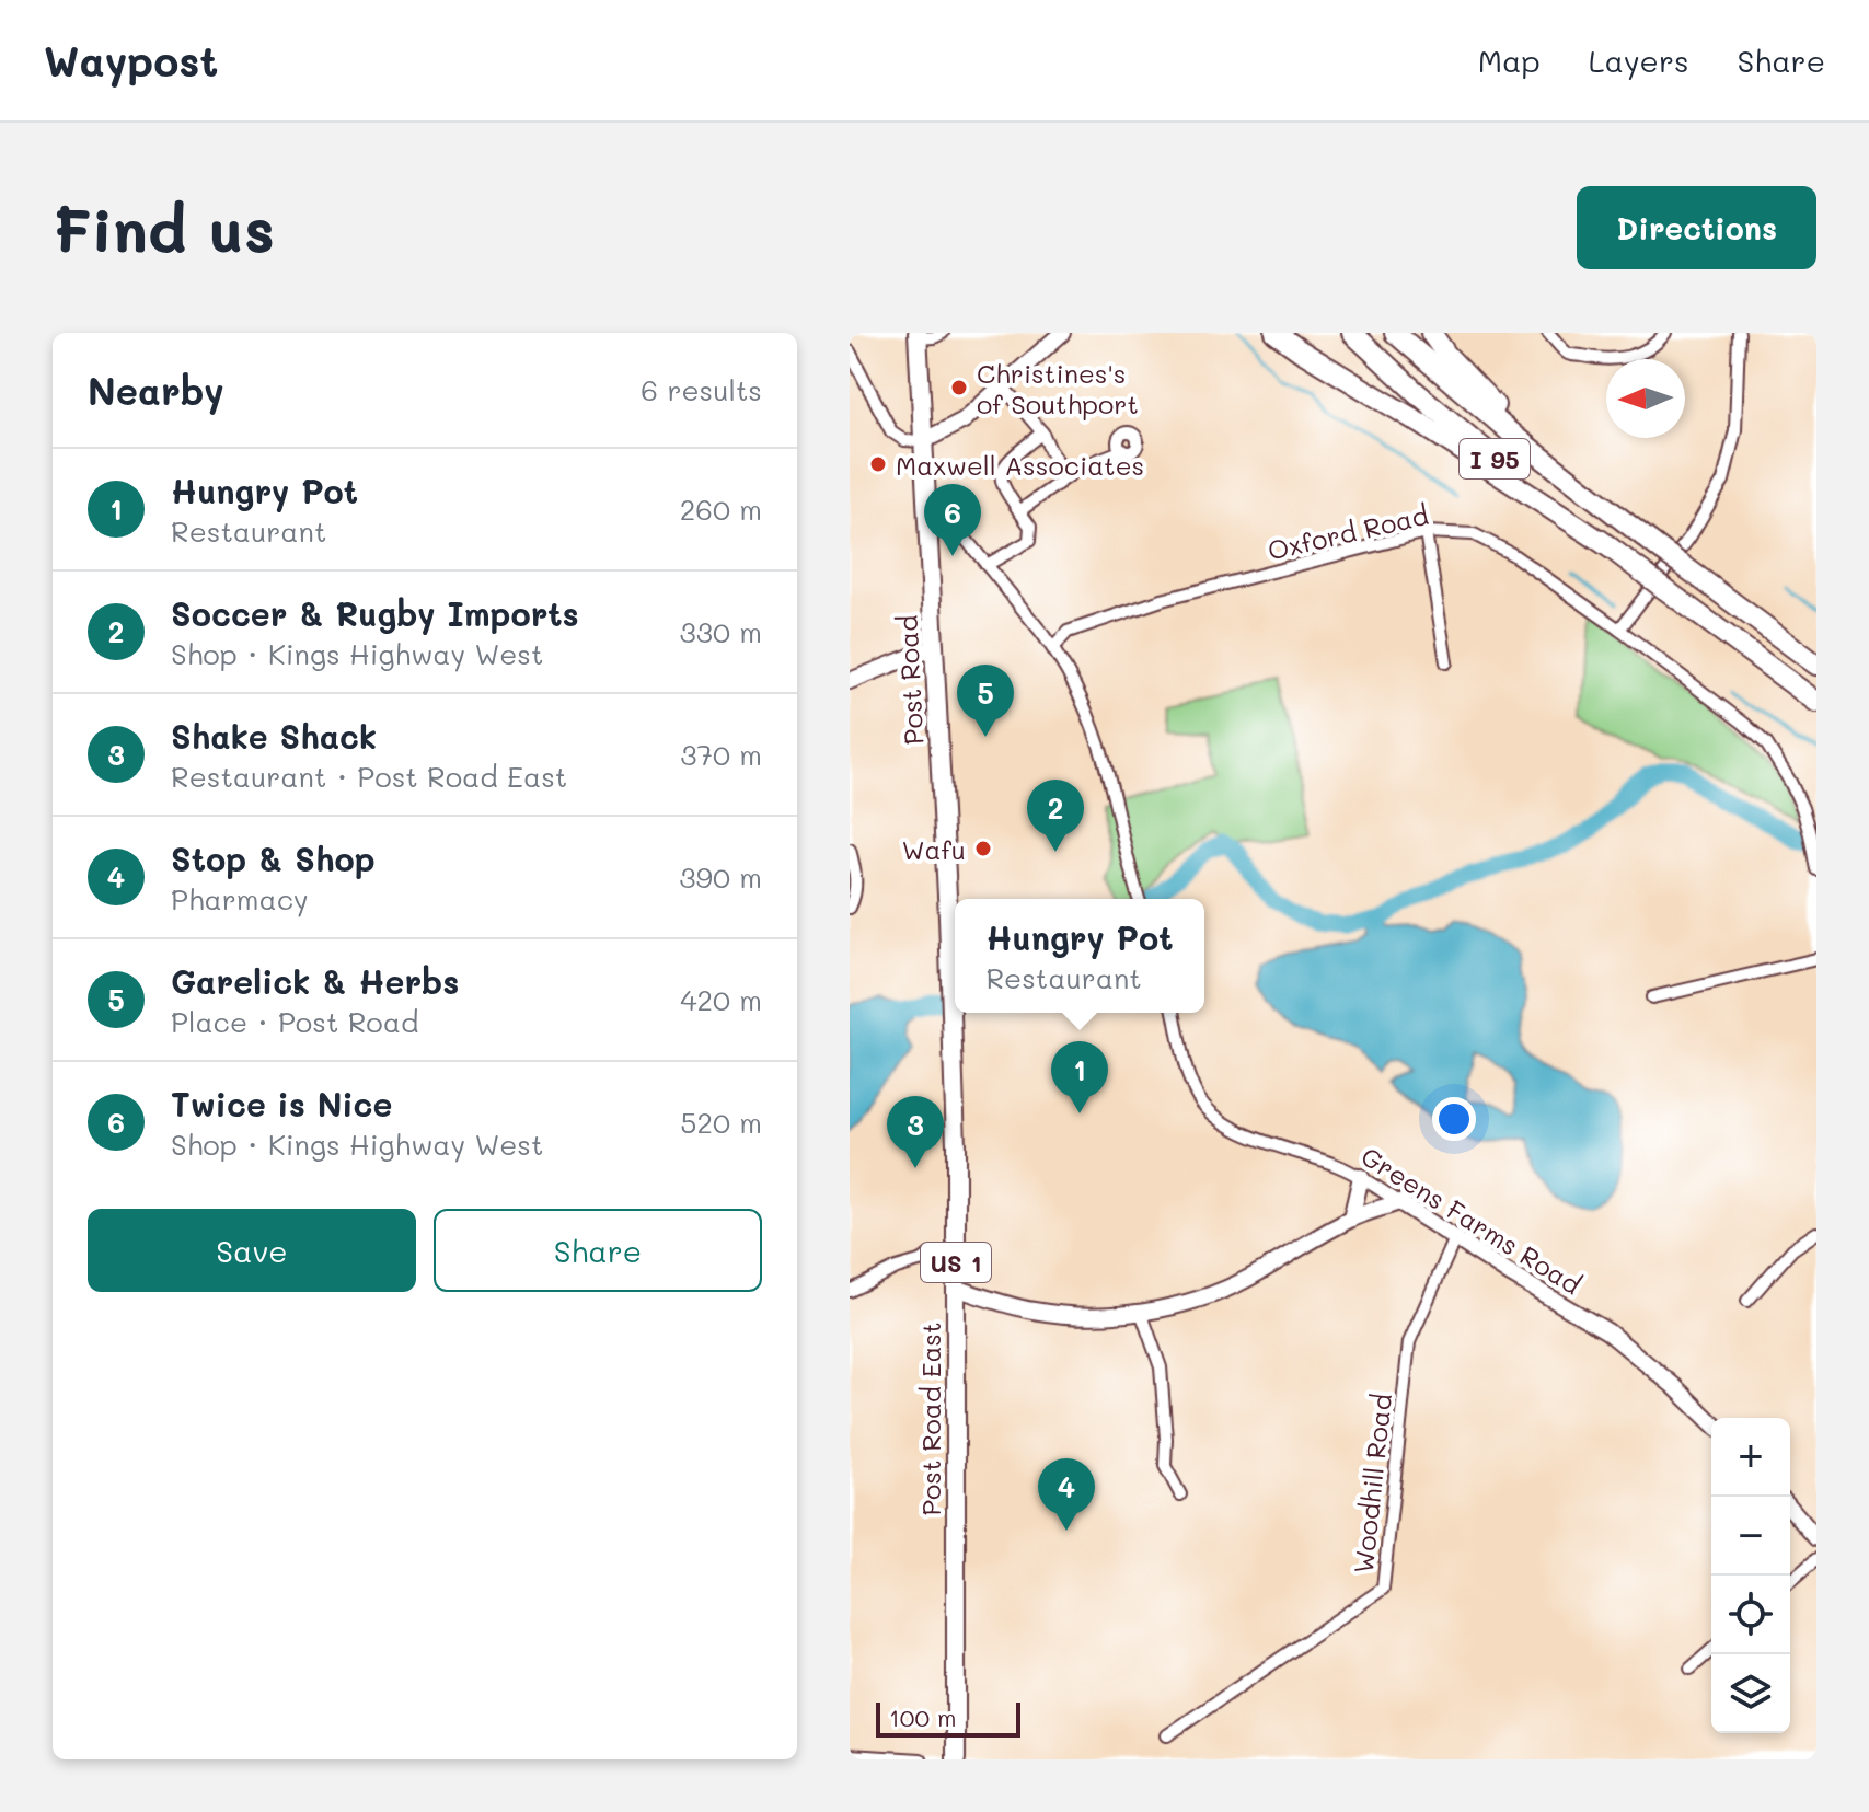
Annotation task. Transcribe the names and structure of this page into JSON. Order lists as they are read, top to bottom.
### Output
{
  "streets": {
    "highway": ["I 95"],
    "main road": ["Post Road", "US 1", "Post Road East"],
    "street": ["Oxford Road", "Greens Farms Road", "Woodhill Road"]
  },
  "crossings": [
    ["Post Road", "Post Road East"],
    ["Greens Farms Road", "Woodhill Road"]
  ],
  "places": ["Christines's of Southport", "Maxwell Associates", "Wafu"],
  "scale_bar": "100 m",
  "north": "left",
  "page": {
    "header": "Waypost",
    "nav": ["Map", "Layers", "Share"],
    "buttons": [
      "Directions",
      ["Save", "Share"]
    ],
    "title": "Find us",
    "heading": ["Nearby", "6 results"],
    "list": [
      {
        "mark": "1",
        "name": "Hungry Pot",
        "note": "Restaurant",
        "value": "260 m"
      },
      {
        "mark": "2",
        "name": "Soccer & Rugby Imports",
        "note": "Shop · Kings Highway West",
        "value": "330 m"
      },
      {
        "mark": "3",
        "name": "Shake Shack",
        "note": "Restaurant · Post Road East",
        "value": "370 m"
      },
      {
        "mark": "4",
        "name": "Stop & Shop",
        "note": "Pharmacy",
        "value": "390 m"
      },
      {
        "mark": "5",
        "name": "Garelick & Herbs",
        "note": "Place · Post Road",
        "value": "420 m"
      },
      {
        "mark": "6",
        "name": "Twice is Nice",
        "note": "Shop · Kings Highway West",
        "value": "520 m"
      }
    ],
    "pins": [
      "6",
      "5",
      "2",
      "1",
      "3",
      "4"
    ],
    "popup": ["Hungry Pot", "Restaurant"],
    "map_buttons": ["+", "−"],
    "scale": "100 m"
  }
}
